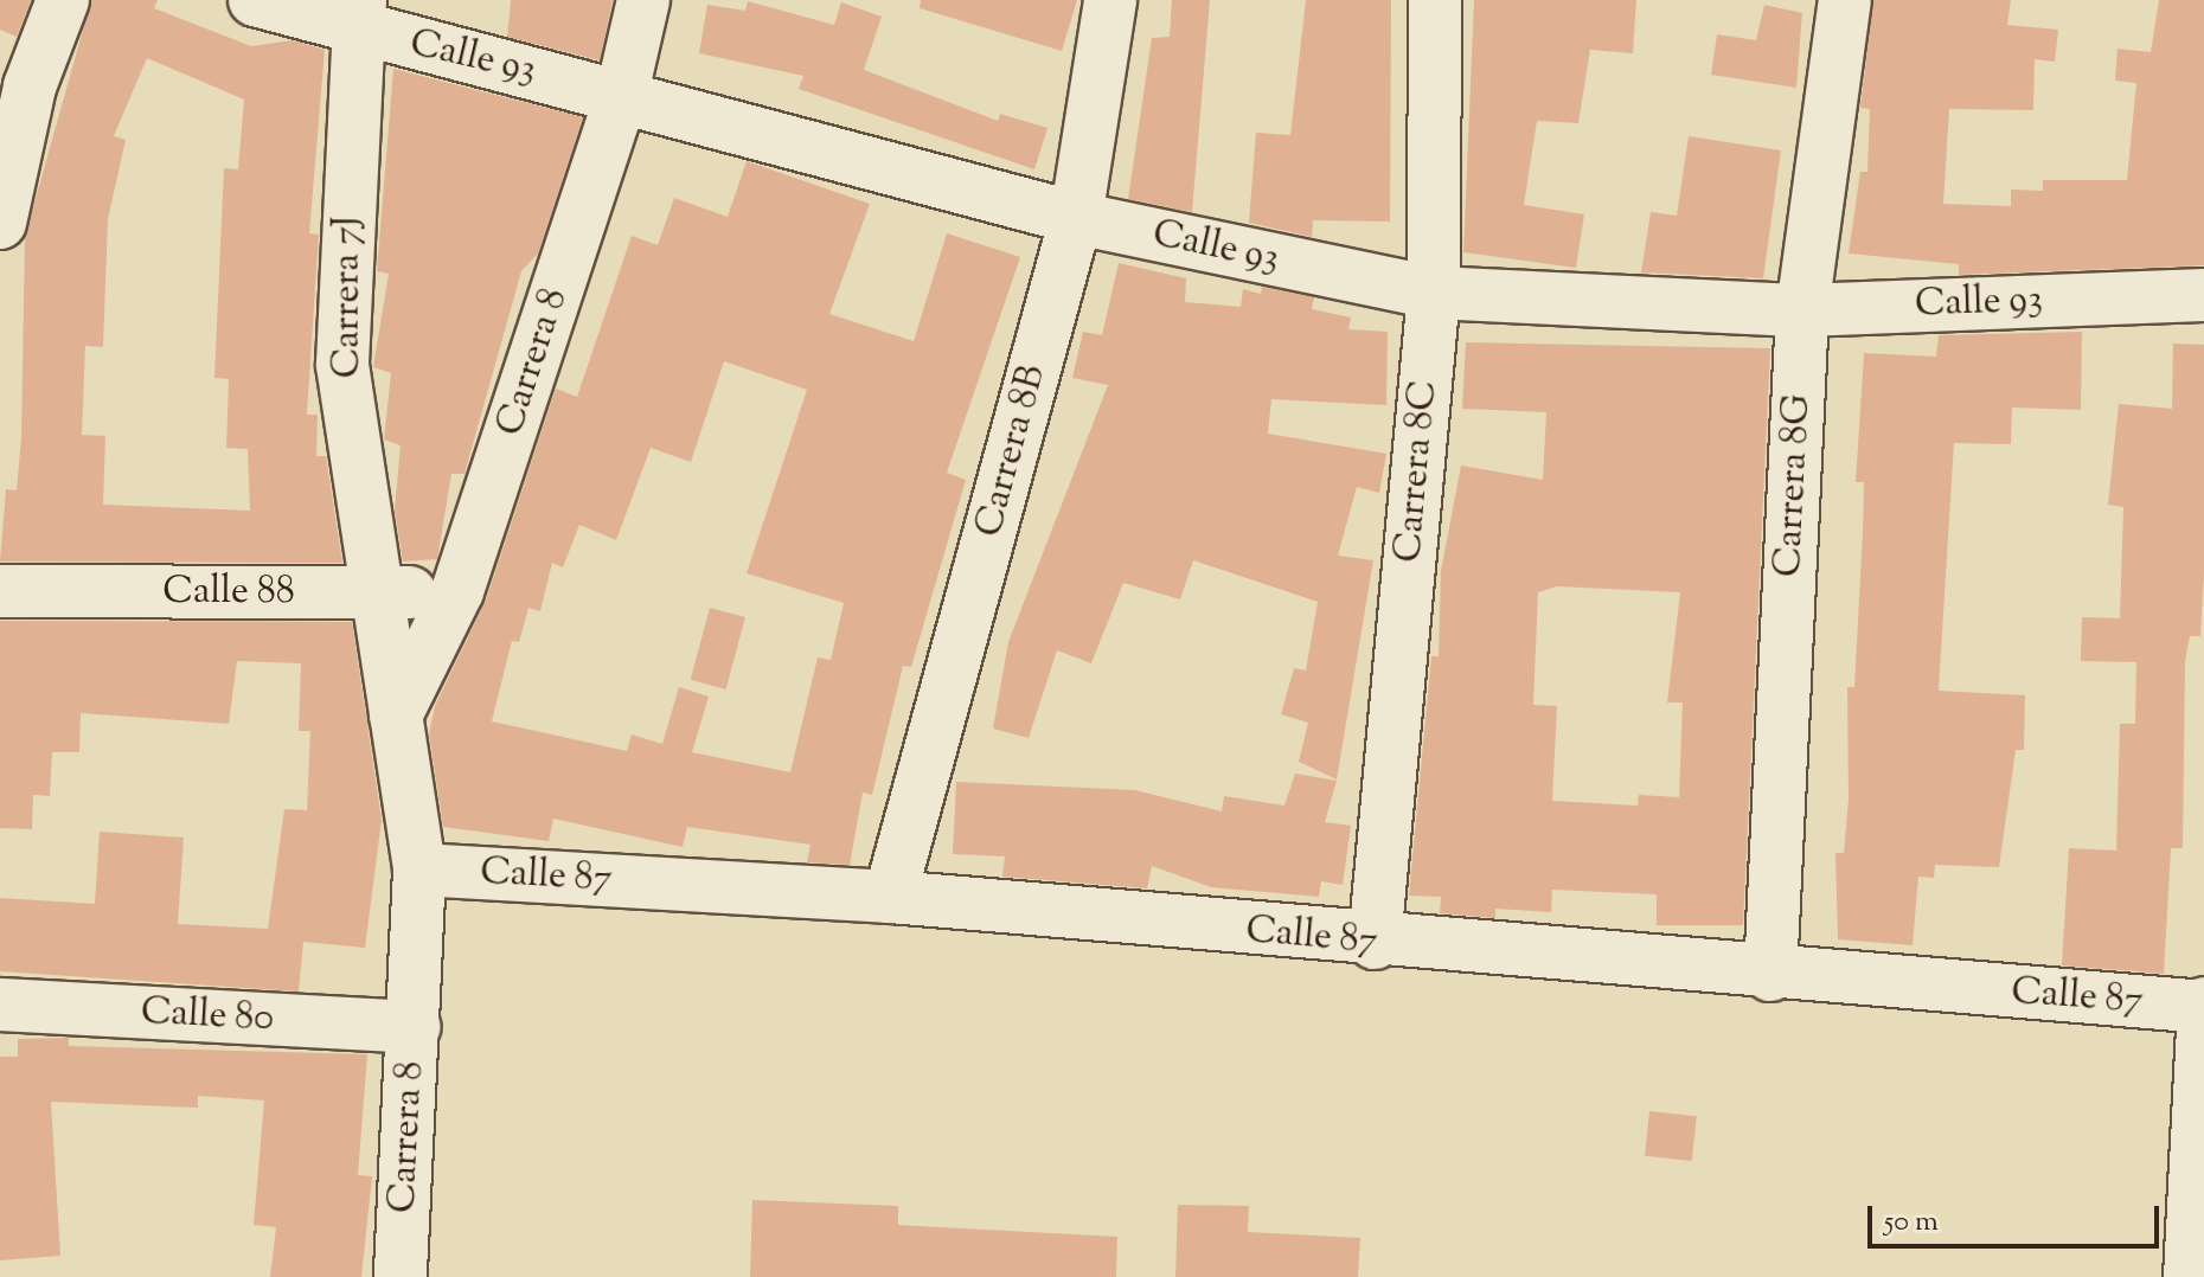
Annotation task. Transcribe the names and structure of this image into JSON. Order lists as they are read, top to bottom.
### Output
{
  "streets": {
    "street": [
      "Calle 93",
      "Carrera 7J",
      "Carrera 8",
      "Carrera 8B",
      "Carrera 8C",
      "Carrera 8G",
      "Calle 88",
      "Calle 87",
      "Calle 80"
    ]
  },
  "crossings": [
    ["Calle 93", "Carrera 7J"],
    ["Calle 93", "Carrera 8"],
    ["Calle 93", "Carrera 8B"],
    ["Calle 93", "Carrera 8C"],
    ["Calle 93", "Carrera 8G"],
    ["Carrera 7J", "Carrera 8"],
    ["Carrera 7J", "Calle 88"],
    ["Carrera 8", "Calle 88"],
    ["Carrera 8", "Calle 87"],
    ["Carrera 8", "Calle 80"],
    ["Carrera 8B", "Calle 87"],
    ["Carrera 8C", "Calle 87"],
    ["Carrera 8G", "Calle 87"]
  ],
  "scale_bar": "50 m"
}
